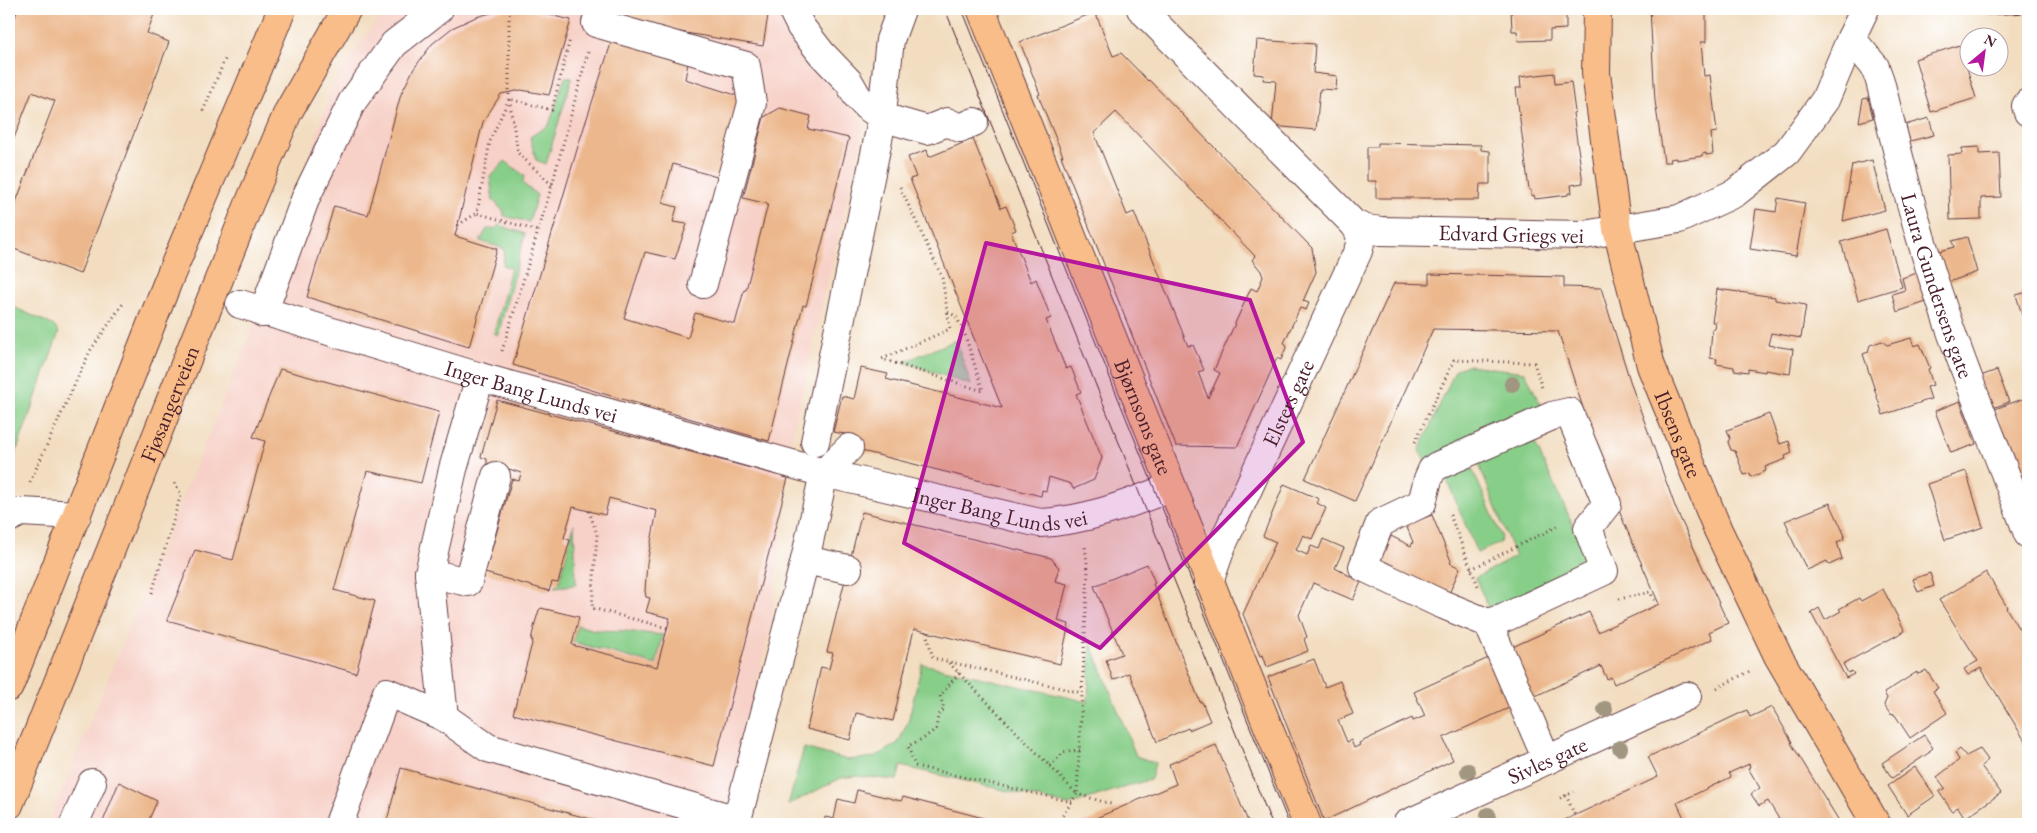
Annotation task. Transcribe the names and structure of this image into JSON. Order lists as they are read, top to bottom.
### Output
{
  "streets": {
    "main road": ["Fjøsangerveien", "Bjørnsons gate", "Ibsens gate"],
    "street": [
      "Edvard Griegs vei",
      "Laura Gundersens gate",
      "Inger Bang Lunds vei",
      "Elsters gate",
      "Sivles gate"
    ]
  },
  "crossings": [
    ["Edvard Griegs vei", "Laura Gundersens gate"],
    ["Edvard Griegs vei", "Elsters gate"],
    ["Edvard Griegs vei", "Ibsens gate"],
    ["Inger Bang Lunds vei", "Bjørnsons gate"],
    ["Elsters gate", "Bjørnsons gate"]
  ],
  "north": "top right"
}
